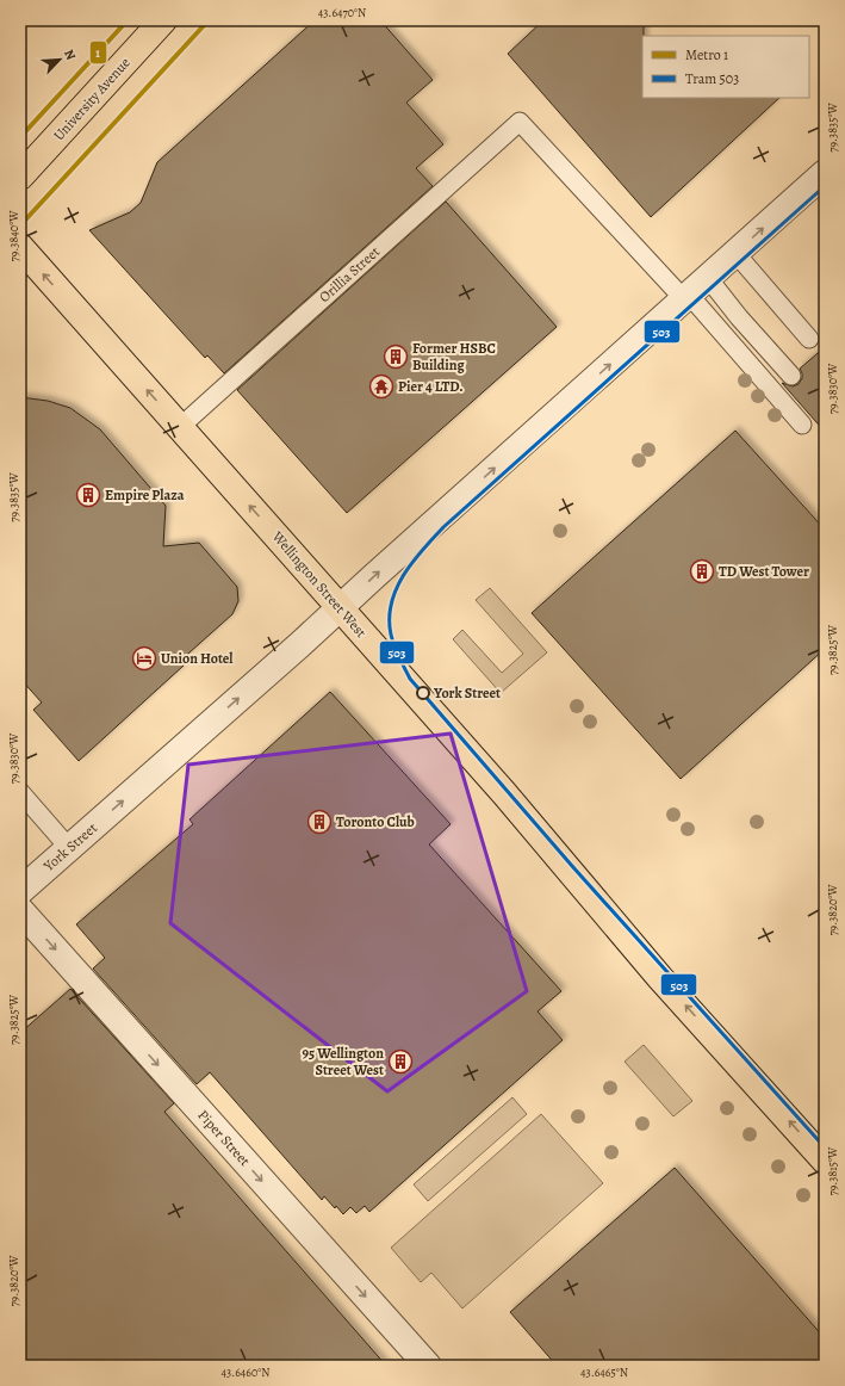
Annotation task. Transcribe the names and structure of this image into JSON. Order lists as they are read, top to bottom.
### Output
{
  "streets": {
    "main road": ["University Avenue", "Wellington Street West"],
    "street": ["York Street", "Piper Street"],
    "lane": ["Orillia Street"]
  },
  "crossings": [
    ["Orillia Street", "Wellington Street West"],
    ["Orillia Street", "York Street"],
    ["Wellington Street West", "York Street"]
  ],
  "one_way": ["Wellington Street West", "York Street", "Piper Street"],
  "places": {
    "building": [
      "Former HSBC Building",
      "Empire Plaza",
      "TD West Tower",
      "Toronto Club",
      "95 Wellington Street West"
    ],
    "temple": ["Pier 4 LTD."],
    "hotel": ["Union Hotel"],
    "other": ["York Street"]
  },
  "lines": ["metro line 1", "tram line 503"],
  "legend": ["Metro 1", "Tram 503"],
  "north": "top right",
  "coordinates": [
    "43.6470°N",
    "79.3835°W",
    "79.3840°W",
    "79.3830°W",
    "79.3825°W",
    "79.3820°W",
    "79.3815°W",
    "43.6460°N",
    "43.6465°N"
  ]
}
